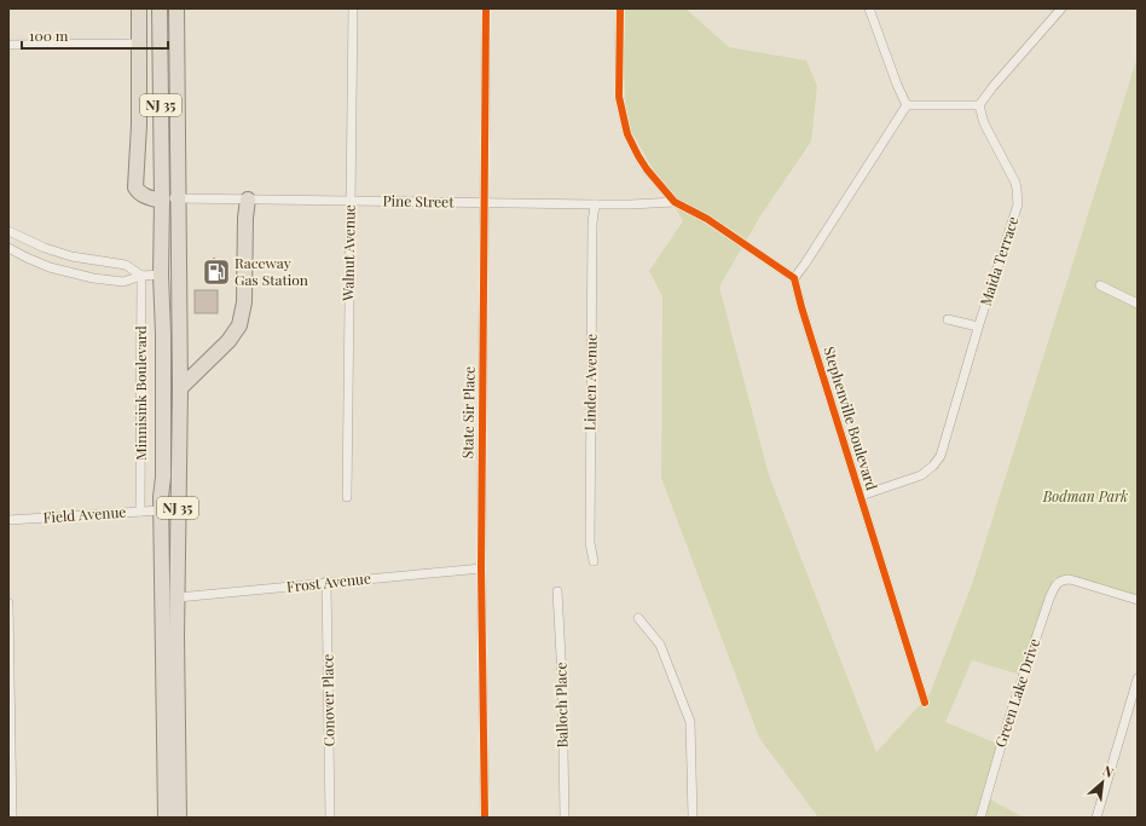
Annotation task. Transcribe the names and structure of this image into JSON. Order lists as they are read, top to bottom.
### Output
{
  "streets": {
    "highway": ["NJ 35"],
    "street": [
      "Pine Street",
      "Walnut Avenue",
      "Maida Terrace",
      "Linden Avenue",
      "Minnisink Boulevard",
      "State Sir Place",
      "Stephenville Boulevard",
      "Field Avenue",
      "Frost Avenue",
      "Green Lake Drive",
      "Conover Place",
      "Balloch Place"
    ]
  },
  "crossings": [
    ["NJ 35", "Pine Street"],
    ["NJ 35", "Field Avenue"],
    ["NJ 35", "Frost Avenue"],
    ["Pine Street", "Walnut Avenue"],
    ["Pine Street", "Linden Avenue"],
    ["Pine Street", "State Sir Place"],
    ["Maida Terrace", "Stephenville Boulevard"],
    ["Minnisink Boulevard", "Field Avenue"],
    ["State Sir Place", "Frost Avenue"],
    ["Frost Avenue", "Conover Place"]
  ],
  "parks": ["Bodman Park"],
  "places": {
    "fuel station": ["Raceway Gas Station"]
  },
  "scale_bar": "100 m",
  "north": "top right"
}
